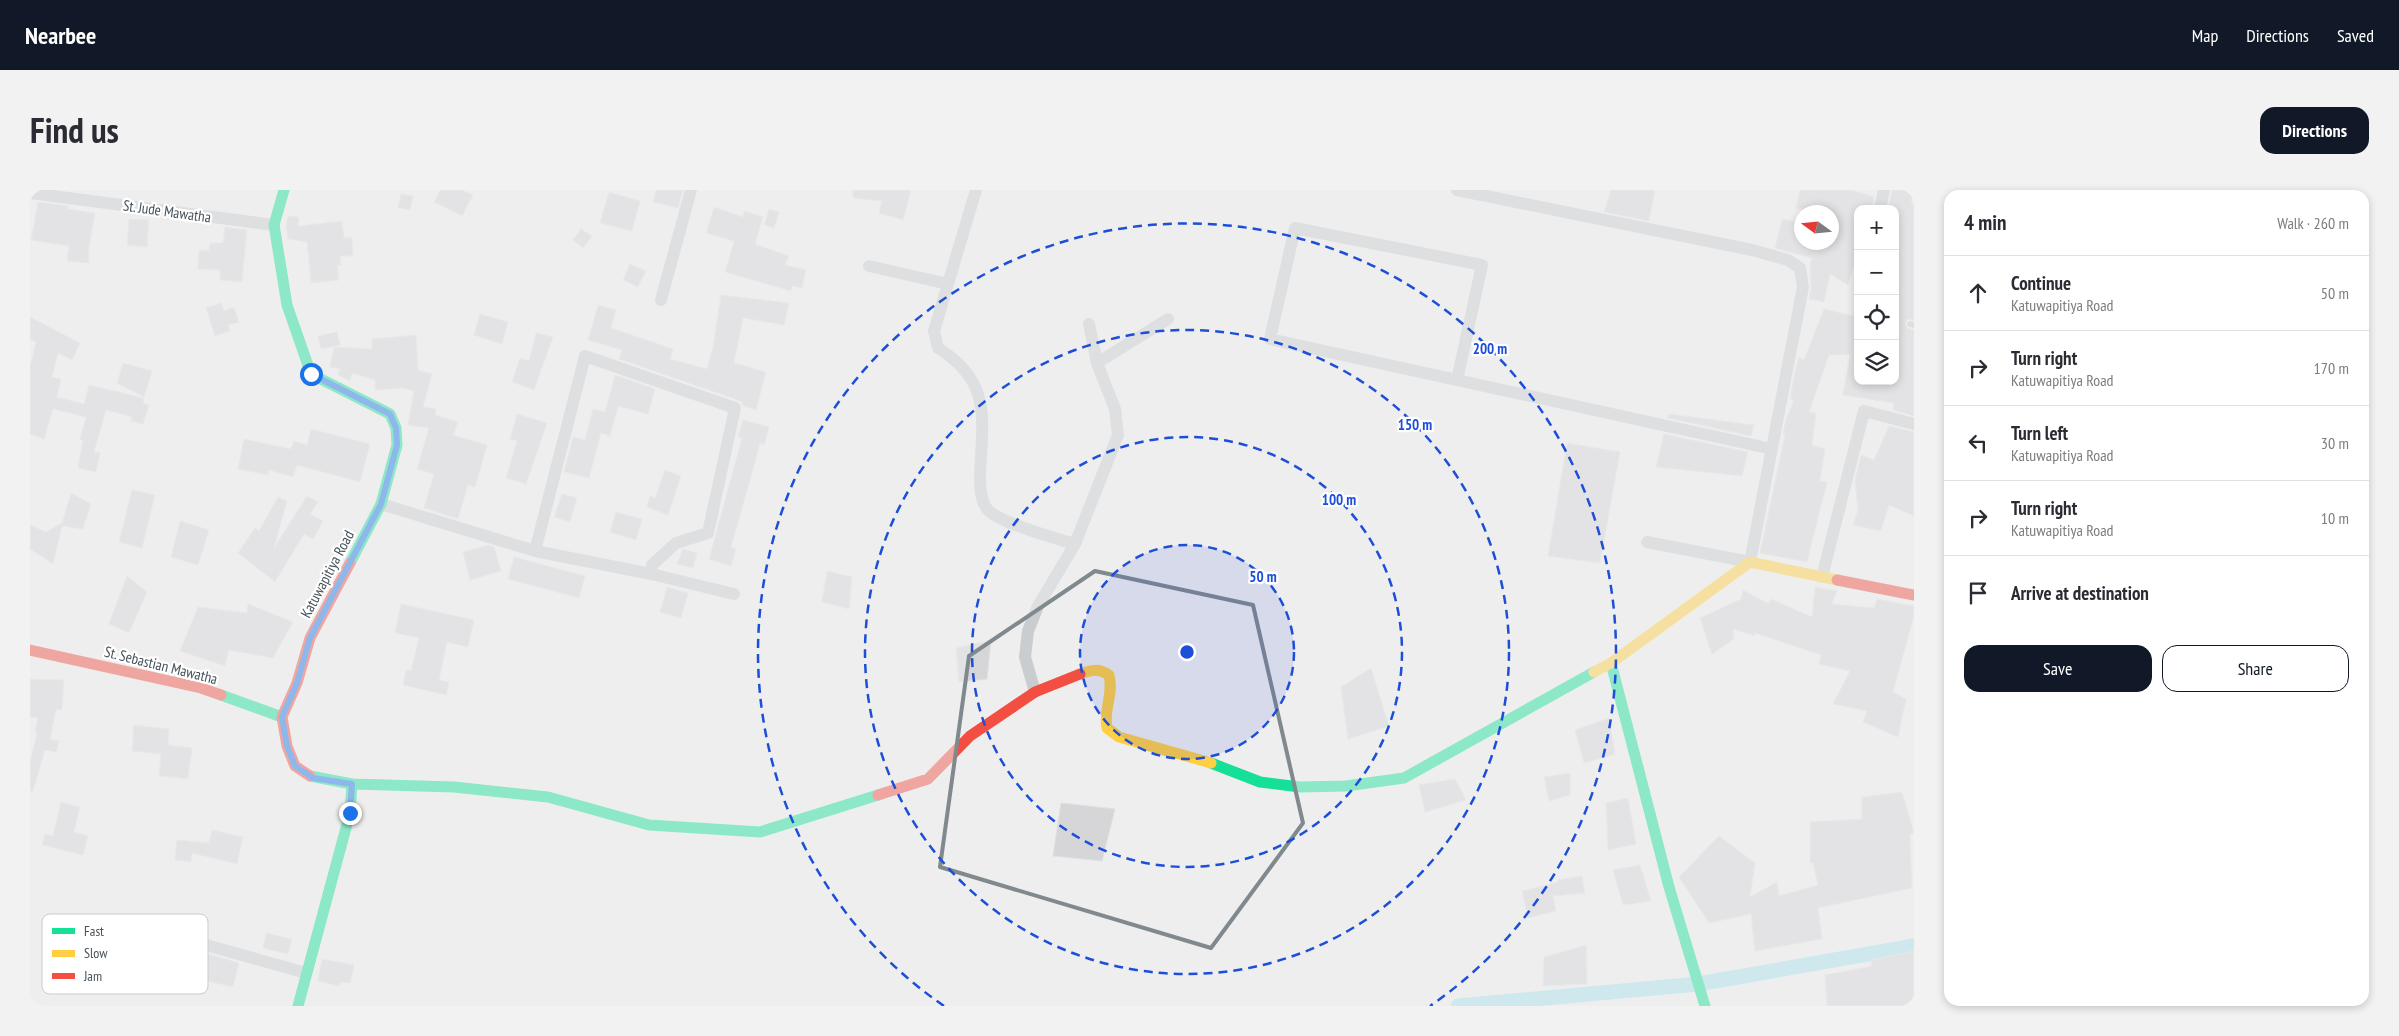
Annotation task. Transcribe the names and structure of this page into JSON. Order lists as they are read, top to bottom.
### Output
{
  "streets": {
    "street": ["St. Jude Mawatha", "Katuwapitiya Road", "St. Sebastian Mawatha"]
  },
  "crossings": [
    ["St. Jude Mawatha", "Katuwapitiya Road"],
    ["Katuwapitiya Road", "St. Sebastian Mawatha"]
  ],
  "legend": ["Fast", "Slow", "Jam"],
  "north": "left",
  "page": {
    "header": "Nearbee",
    "nav": ["Map", "Directions", "Saved"],
    "title": "Find us",
    "buttons": [
      "Directions",
      ["Save", "Share"]
    ],
    "heading": ["4 min", "Walk · 260 m"],
    "map_buttons": ["+", "−"],
    "list": [
      ["Continue", "Katuwapitiya Road", "50 m"],
      ["Turn right", "Katuwapitiya Road", "170 m"],
      ["Turn left", "Katuwapitiya Road", "30 m"],
      ["Turn right", "Katuwapitiya Road", "10 m"],
      "Arrive at destination"
    ]
  },
  "rings": [
    "200 m",
    "150 m",
    "100 m",
    "50 m"
  ]
}
